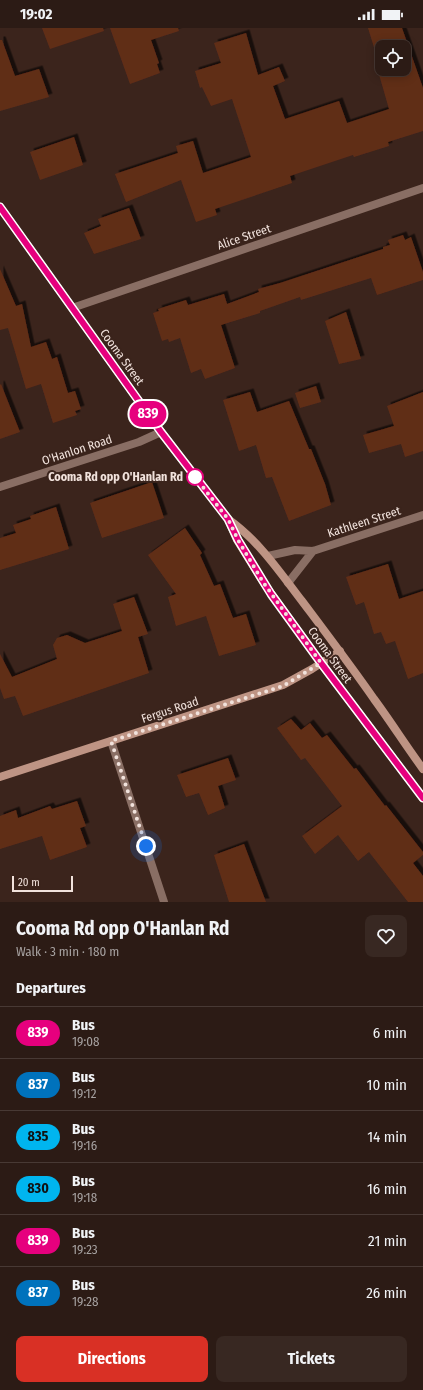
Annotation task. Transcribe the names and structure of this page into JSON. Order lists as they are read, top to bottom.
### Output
{
  "streets": {
    "main road": ["Cooma Street", "Fergus Road"],
    "street": ["Alice Street", "O'Hanlon Road", "Kathleen Street"]
  },
  "crossings": [
    ["Alice Street", "Cooma Street"],
    ["Cooma Street", "O'Hanlon Road"],
    ["Cooma Street", "Kathleen Street"],
    ["Cooma Street", "Fergus Road"]
  ],
  "places": ["Cooma Rd opp O'Hanlan Rd"],
  "lines": ["bus line 839"],
  "scale_bar": "20 m",
  "page": {
    "status": "19:02",
    "on_map": "839",
    "scale": "20 m",
    "heading": [
      ["Cooma Rd opp O'Hanlan Rd", "Walk · 3 min · 180 m"],
      "Departures"
    ],
    "list": [
      {
        "mark": "839",
        "name": "Bus",
        "note": "19:08",
        "value": "6 min"
      },
      {
        "mark": "837",
        "name": "Bus",
        "note": "19:12",
        "value": "10 min"
      },
      {
        "mark": "835",
        "name": "Bus",
        "note": "19:16",
        "value": "14 min"
      },
      {
        "mark": "830",
        "name": "Bus",
        "note": "19:18",
        "value": "16 min"
      },
      {
        "mark": "839",
        "name": "Bus",
        "note": "19:23",
        "value": "21 min"
      },
      {
        "mark": "837",
        "name": "Bus",
        "note": "19:28",
        "value": "26 min"
      }
    ],
    "buttons": ["Directions", "Tickets"]
  }
}
